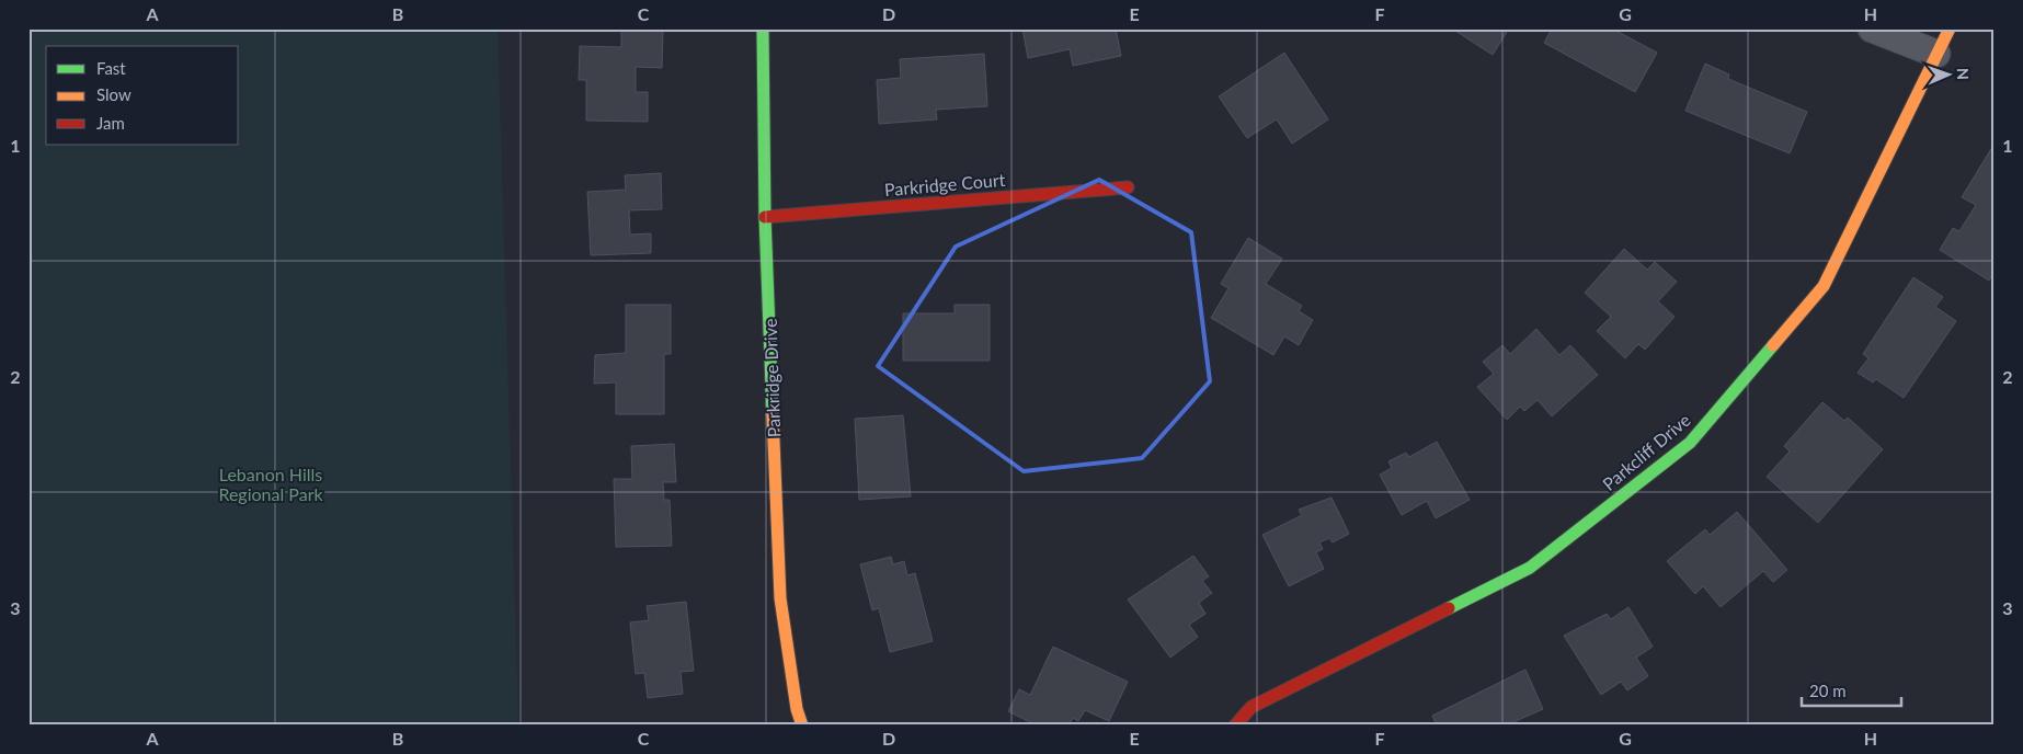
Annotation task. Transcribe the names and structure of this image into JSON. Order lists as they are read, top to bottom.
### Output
{
  "streets": {
    "street": ["Parkridge Court", "Parkridge Drive", "Parkcliff Drive"]
  },
  "crossings": [
    ["Parkridge Court", "Parkridge Drive"]
  ],
  "parks": ["Lebanon Hills Regional Park"],
  "legend": ["Fast", "Slow", "Jam"],
  "scale_bar": "20 m",
  "north": "right",
  "grid": {
    "columns": [
      "A",
      "B",
      "C",
      "D",
      "E",
      "F",
      "G",
      "H"
    ],
    "rows": ["1", "2", "3"]
  }
}
